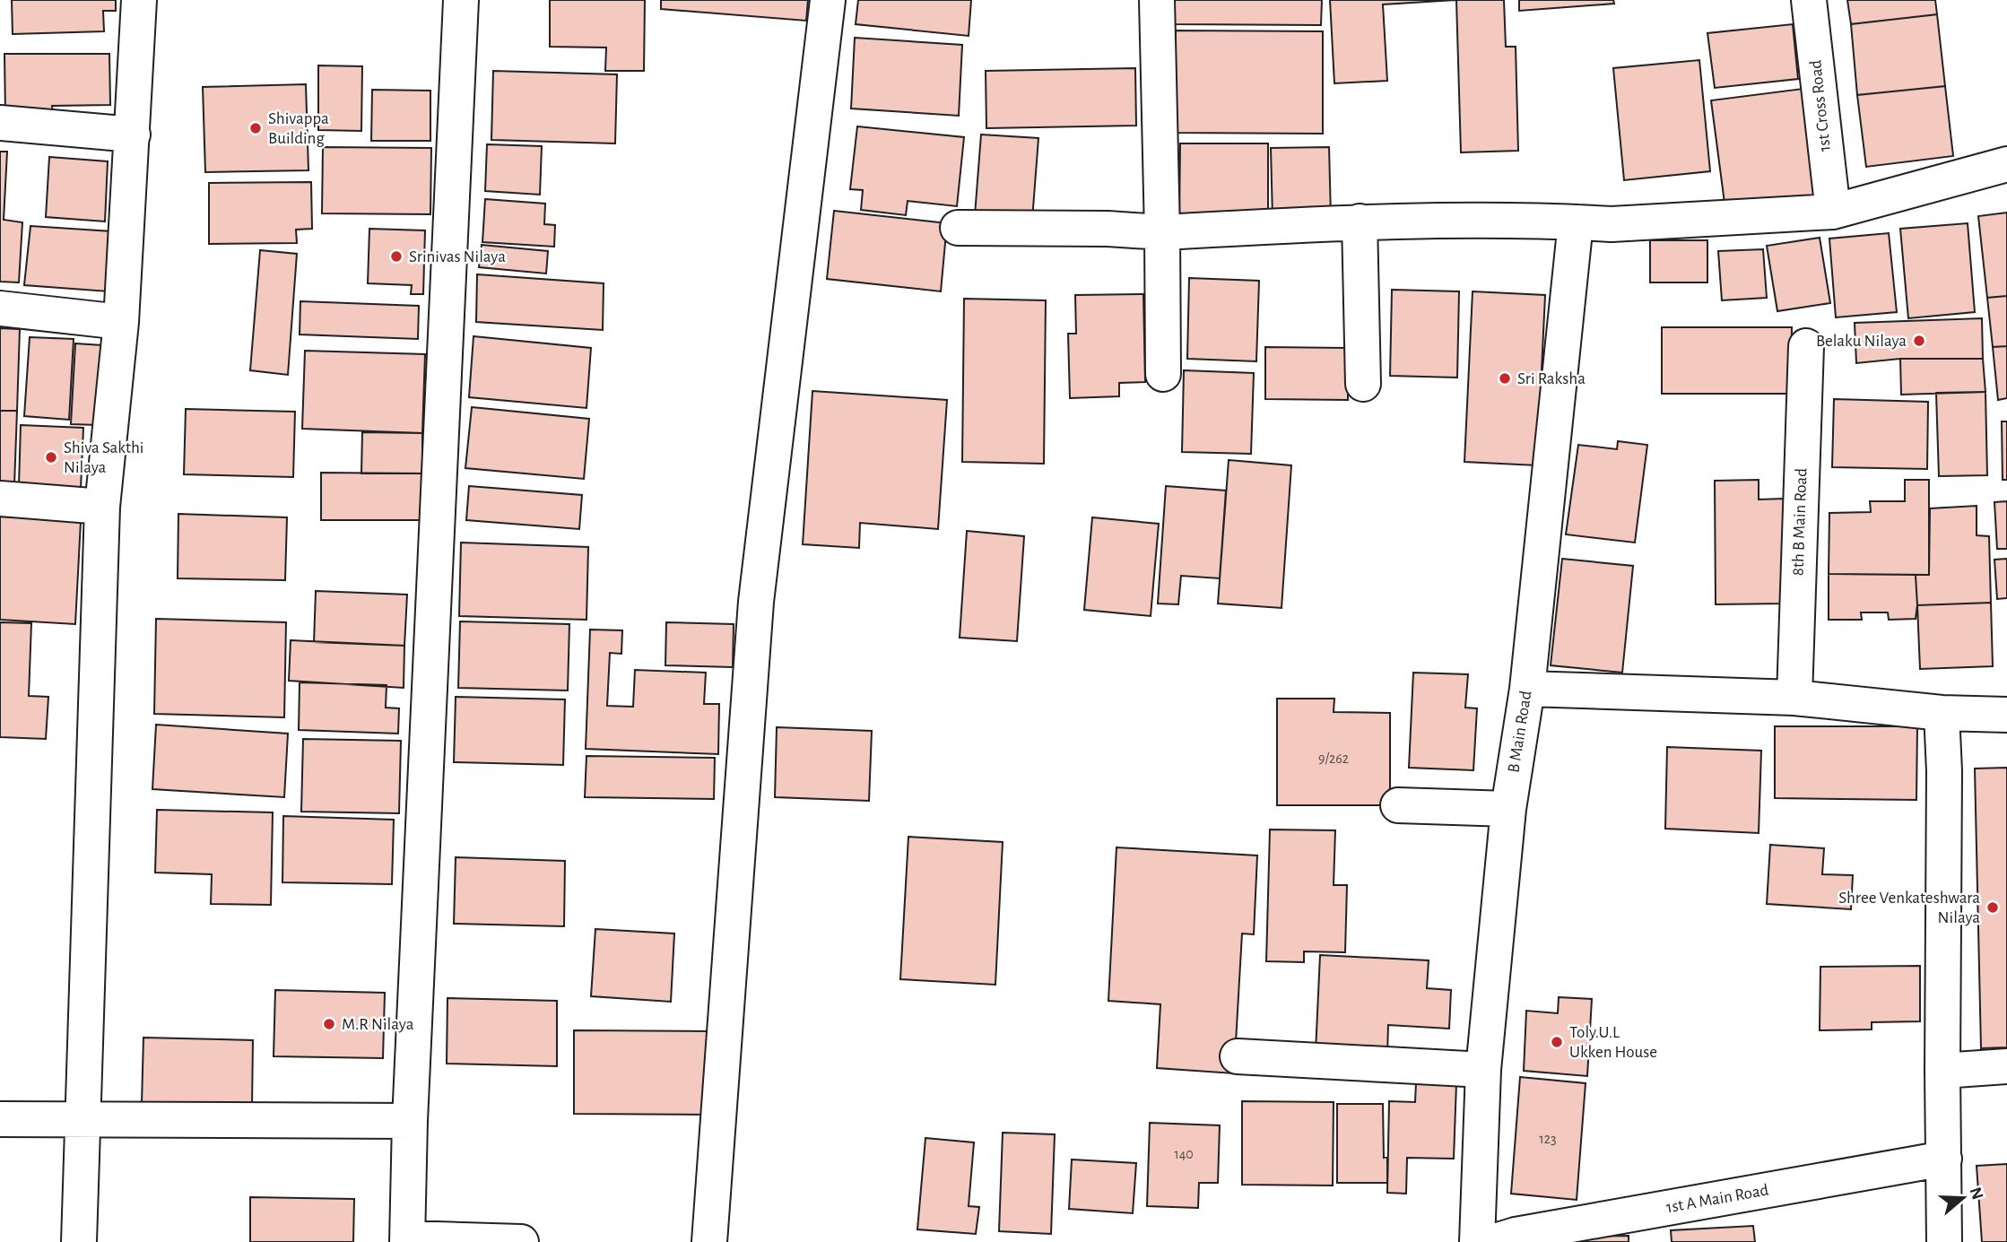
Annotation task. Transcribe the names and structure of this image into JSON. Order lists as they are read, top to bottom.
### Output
{
  "streets": {
    "street": [
      "1st Cross Road",
      "8th B Main Road",
      "B Main Road",
      "1st A Main Road"
    ]
  },
  "places": [
    "Shivappa Building",
    "Srinivas Nilaya",
    "Belaku Nilaya",
    "Sri Raksha",
    "Shiva Sakthi Nilaya",
    "Shree Venkateshwara Nilaya",
    "M.R Nilaya",
    "Toly.U.L Ukken House"
  ],
  "house_numbers": ["9/262", "123", "140"],
  "north": "right"
}
